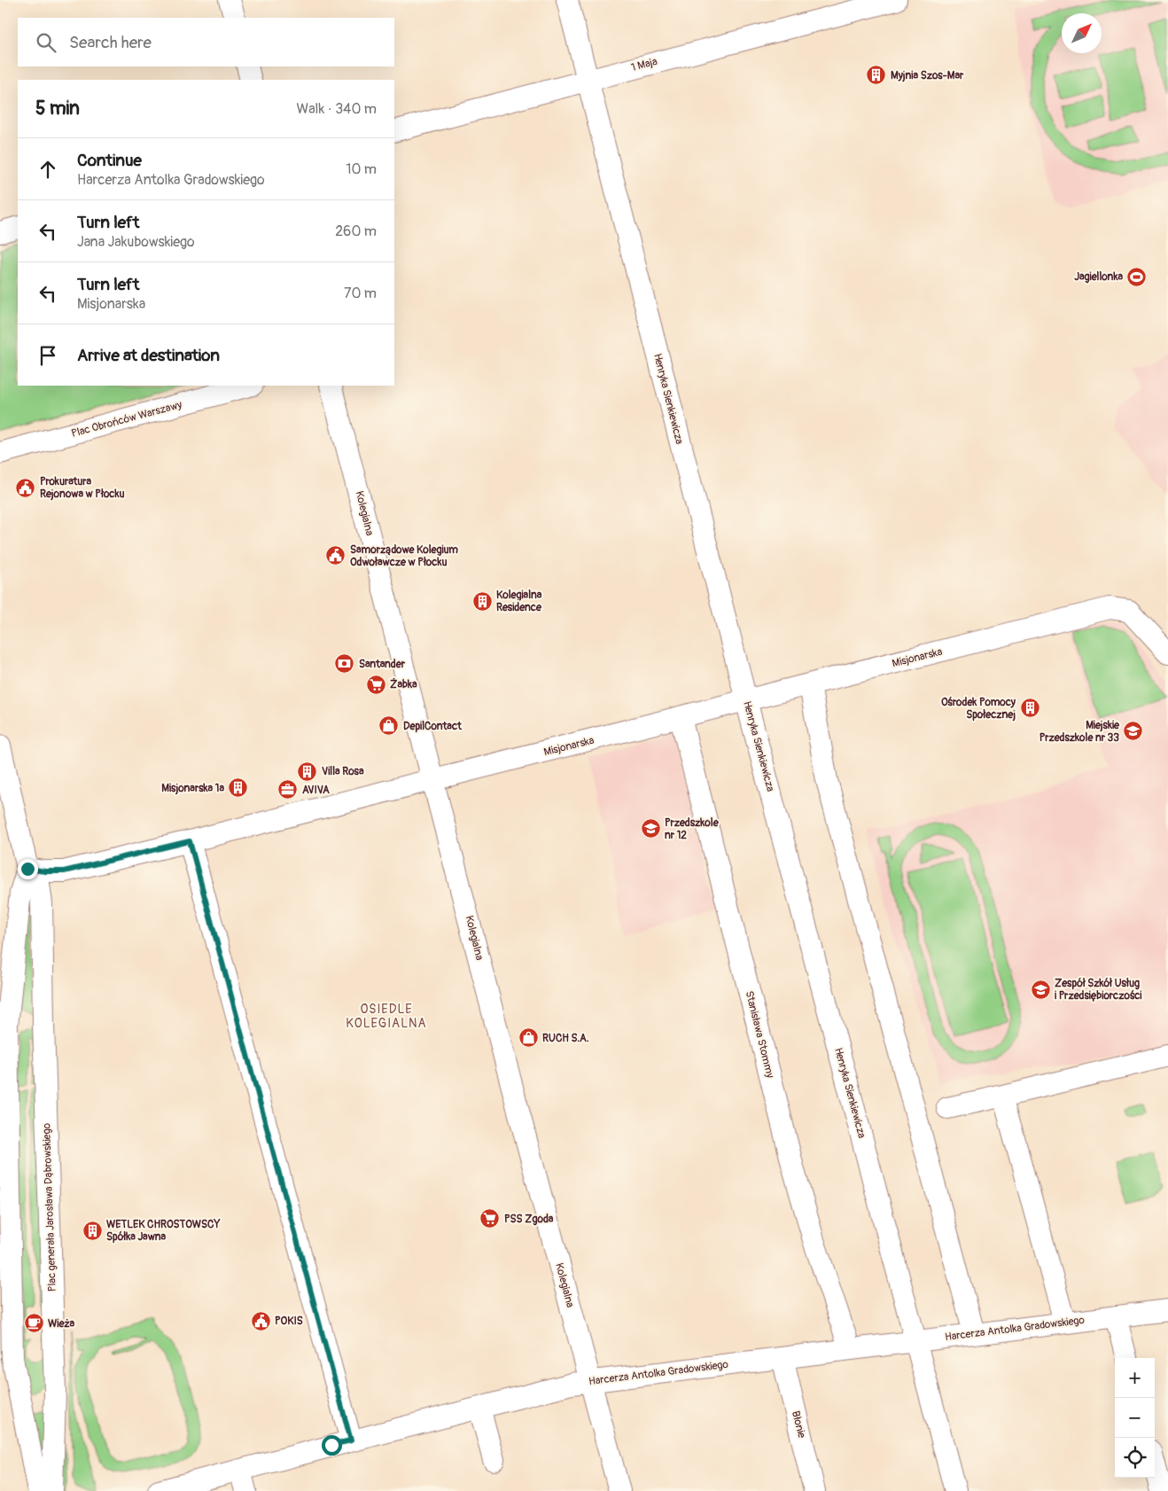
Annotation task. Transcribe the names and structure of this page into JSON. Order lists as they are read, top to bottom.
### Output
{
  "streets": {
    "street": [
      "1 Maja",
      "Henryka Sienkiewicza",
      "Plac Obrońców Warszawy",
      "Kolegialna",
      "Misjonarska",
      "Stanisława Stommy",
      "Plac generała Jarosława Dąbrowskiego",
      "Harcerza Antolka Gradowskiego",
      "Błonie"
    ]
  },
  "crossings": [
    ["1 Maja", "Henryka Sienkiewicza"],
    ["Henryka Sienkiewicza", "Misjonarska"],
    ["Henryka Sienkiewicza", "Harcerza Antolka Gradowskiego"],
    ["Kolegialna", "Misjonarska"],
    ["Kolegialna", "Harcerza Antolka Gradowskiego"],
    ["Misjonarska", "Stanisława Stommy"],
    ["Misjonarska", "Plac generała Jarosława Dąbrowskiego"],
    ["Stanisława Stommy", "Harcerza Antolka Gradowskiego"],
    ["Harcerza Antolka Gradowskiego", "Błonie"]
  ],
  "districts": ["OSIEDLE KOLEGIALNA"],
  "places": {
    "building": [
      "Myjnia Szos-Mar",
      "Kolegialna Residence",
      "Ośrodek Pomocy Społecznej",
      "Villa Rosa",
      "Misjonarska 1a",
      "WETLEK CHROSTOWSCY Spółka Jawna"
    ],
    "sports": ["Jagiellonka"],
    "public building": ["Prokuratura Rejonowa w Płocku", "Samorządowe Kolegium Odwoławcze w Płocku", "POKIS"],
    "bank": ["Santander"],
    "supermarket": ["Żabka", "PSS Zgoda"],
    "shop": ["DepilContact", "RUCH S.A."],
    "school or university": ["Miejskie Przedszkole nr 33", "Przedszkole nr 12", "Zespół Szkół Usług i Przedsiębiorczości"],
    "office": ["AVIVA"],
    "cafe": ["Wieża"]
  },
  "north": "top right",
  "page": {
    "search": "Search here",
    "heading": ["5 min", "Walk · 340 m"],
    "list": [
      ["Continue", "Harcerza Antolka Gradowskiego", "10 m"],
      ["Turn left", "Jana Jakubowskiego", "260 m"],
      ["Turn left", "Misjonarska", "70 m"],
      "Arrive at destination"
    ],
    "map_buttons": ["+", "−"]
  }
}
